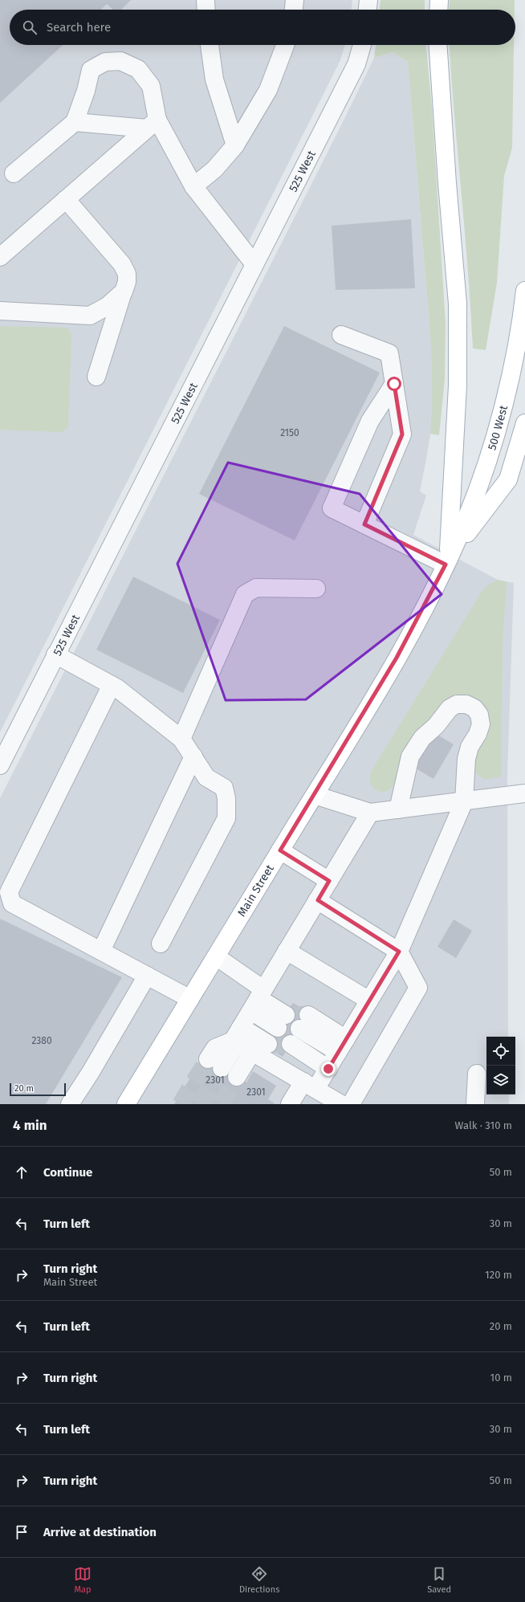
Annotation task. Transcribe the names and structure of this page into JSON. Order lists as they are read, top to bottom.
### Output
{
  "streets": {
    "main road": ["500 West", "Main Street"],
    "street": ["525 West"]
  },
  "crossings": [
    ["500 West", "Main Street"]
  ],
  "house_numbers": [
    "2150",
    "2380",
    "2301",
    "2301"
  ],
  "scale_bar": "20 m",
  "page": {
    "search": "Search here",
    "scale": "20 m",
    "heading": ["4 min", "Walk · 310 m"],
    "list": [
      ["Continue", "50 m"],
      ["Turn left", "30 m"],
      ["Turn right", "Main Street", "120 m"],
      ["Turn left", "20 m"],
      ["Turn right", "10 m"],
      ["Turn left", "30 m"],
      ["Turn right", "50 m"],
      "Arrive at destination"
    ],
    "nav": ["Map", "Directions", "Saved"]
  }
}
